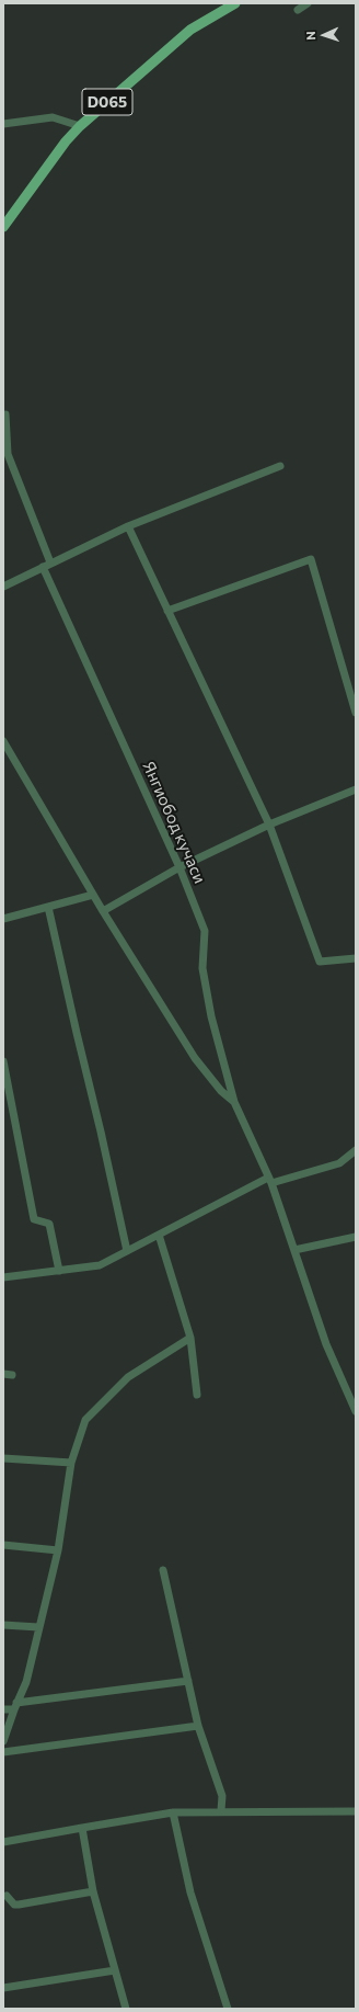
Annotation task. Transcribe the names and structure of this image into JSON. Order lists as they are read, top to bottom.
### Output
{
  "streets": {
    "main road": ["D065"],
    "street": ["Янгиобод кучаси"]
  },
  "north": "left"
}
